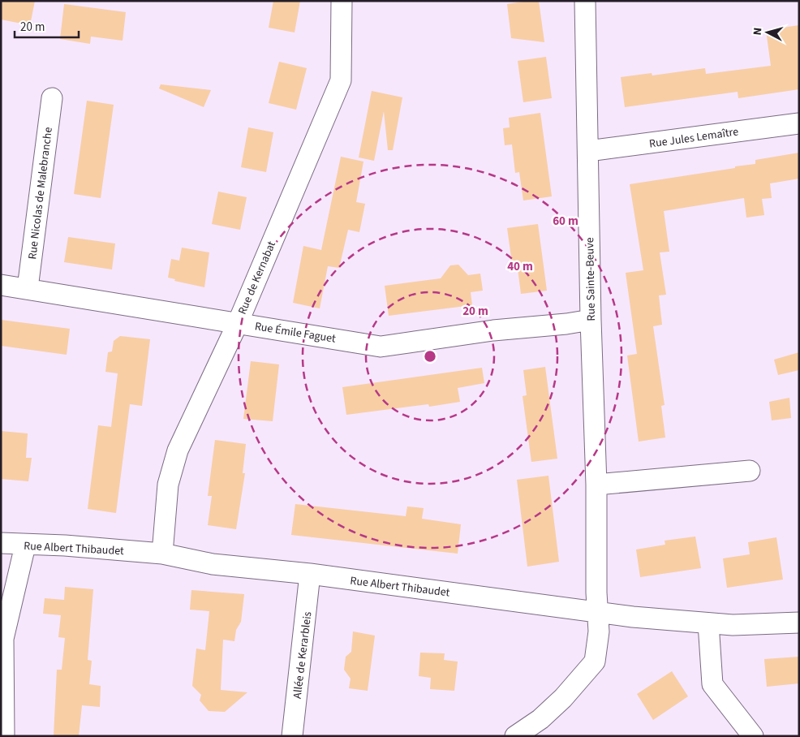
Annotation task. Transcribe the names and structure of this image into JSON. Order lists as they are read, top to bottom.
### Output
{
  "streets": {
    "street": [
      "Rue Jules Lemaître",
      "Rue Nicolas de Malebranche",
      "Rue de Kernabat",
      "Rue Sainte-Beuve",
      "Rue Émile Faguet",
      "Rue Albert Thibaudet",
      "Allée de Kerarbleis"
    ]
  },
  "crossings": [
    ["Rue Jules Lemaître", "Rue Sainte-Beuve"],
    ["Rue Nicolas de Malebranche", "Rue Émile Faguet"],
    ["Rue de Kernabat", "Rue Émile Faguet"],
    ["Rue de Kernabat", "Rue Albert Thibaudet"],
    ["Rue Sainte-Beuve", "Rue Émile Faguet"],
    ["Rue Sainte-Beuve", "Rue Albert Thibaudet"],
    ["Rue Albert Thibaudet", "Allée de Kerarbleis"]
  ],
  "scale_bar": "20 m",
  "north": "left",
  "rings": ["60 m", "40 m", "20 m"]
}
